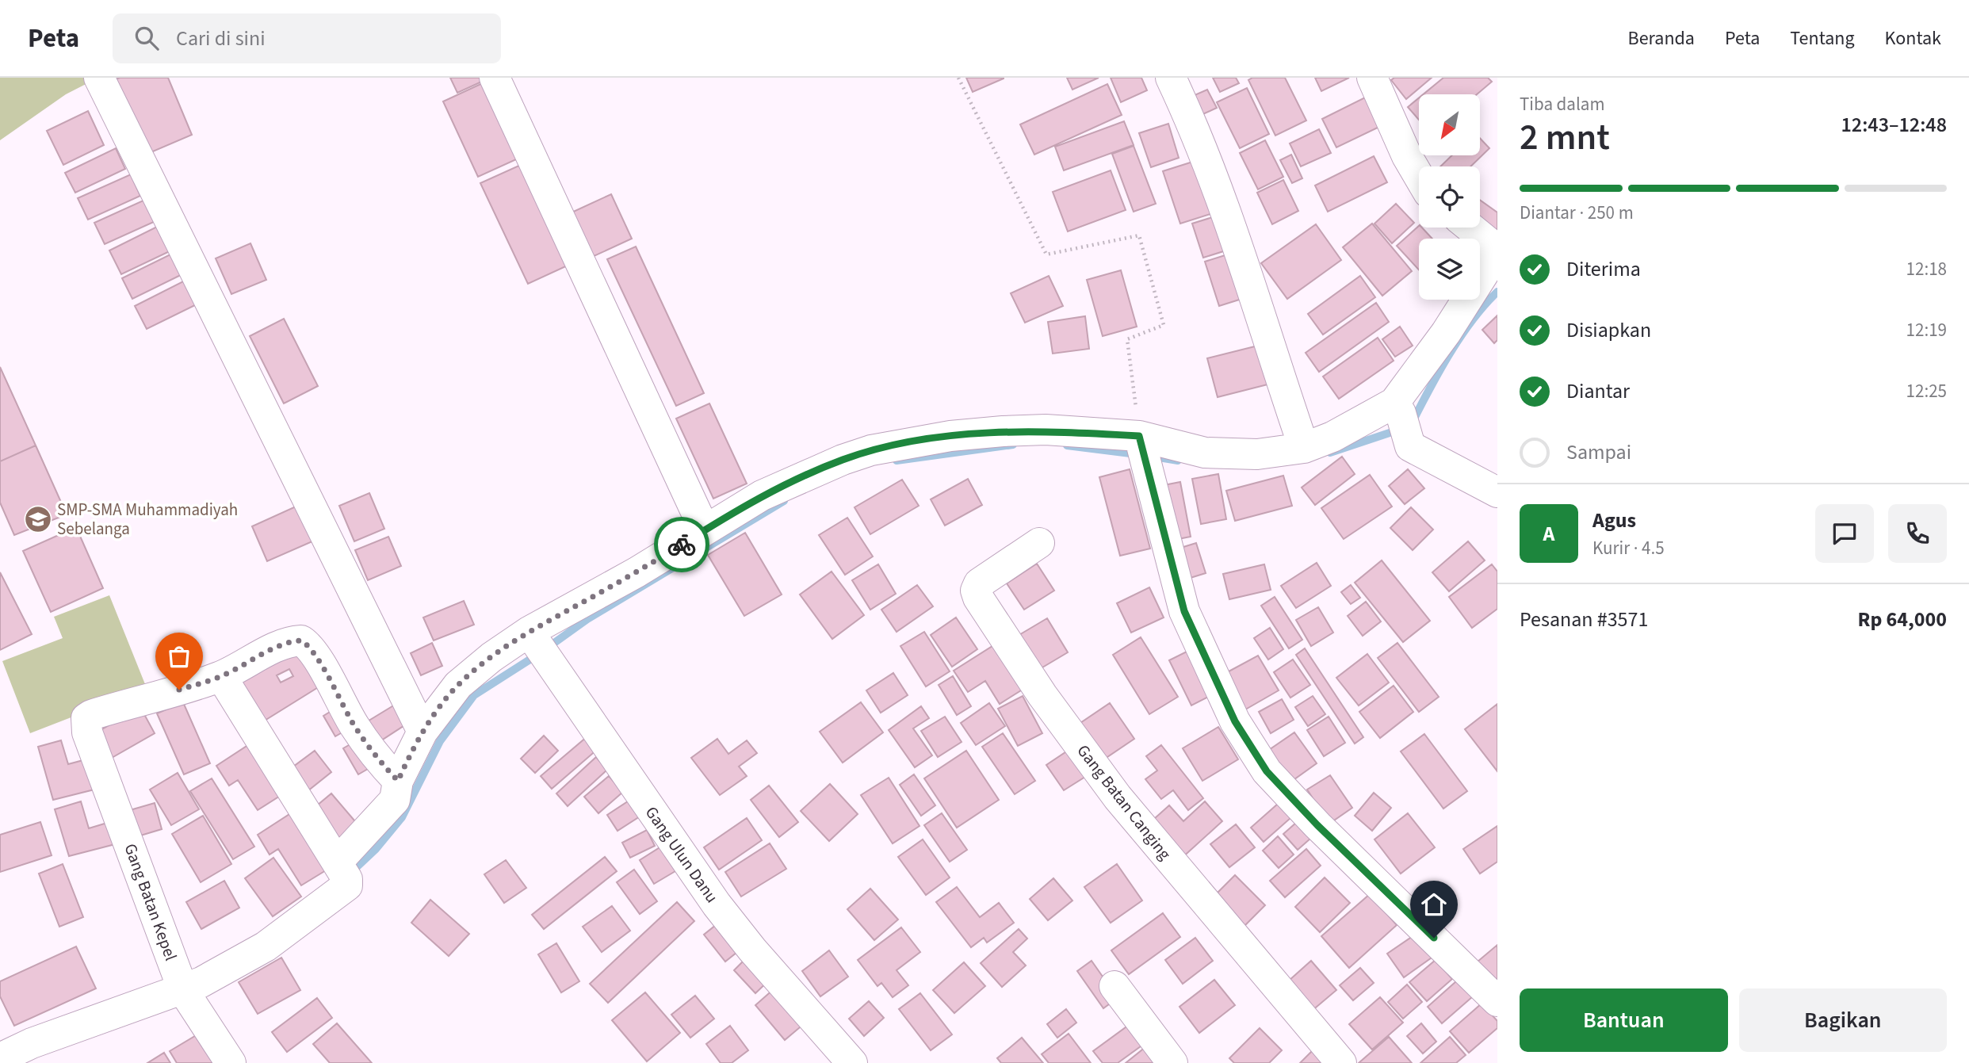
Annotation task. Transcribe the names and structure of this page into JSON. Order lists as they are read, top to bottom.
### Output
{
  "streets": {
    "street": ["Gang Batan Canging", "Gang Ulun Danu", "Gang Batan Kepel"]
  },
  "places": {
    "school or university": ["SMP-SMA Muhammadiyah Sebelanga"]
  },
  "north": "bottom left",
  "page": {
    "header": "Peta",
    "search": "Cari di sini",
    "nav": [
      "Beranda",
      "Peta",
      "Tentang",
      "Kontak"
    ],
    "heading": ["2 mnt", "Tiba dalam", "12:43–12:48"],
    "panel": [
      "Agus",
      "Kurir · 4.5",
      "Pesanan #3571",
      "Rp 64,000"
    ],
    "bar": "Diantar · 250 m",
    "list": [
      ["Diterima", "12:18"],
      ["Disiapkan", "12:19"],
      ["Diantar", "12:25"],
      "Sampai"
    ],
    "round": "A",
    "buttons": ["Bantuan", "Bagikan"]
  }
}
